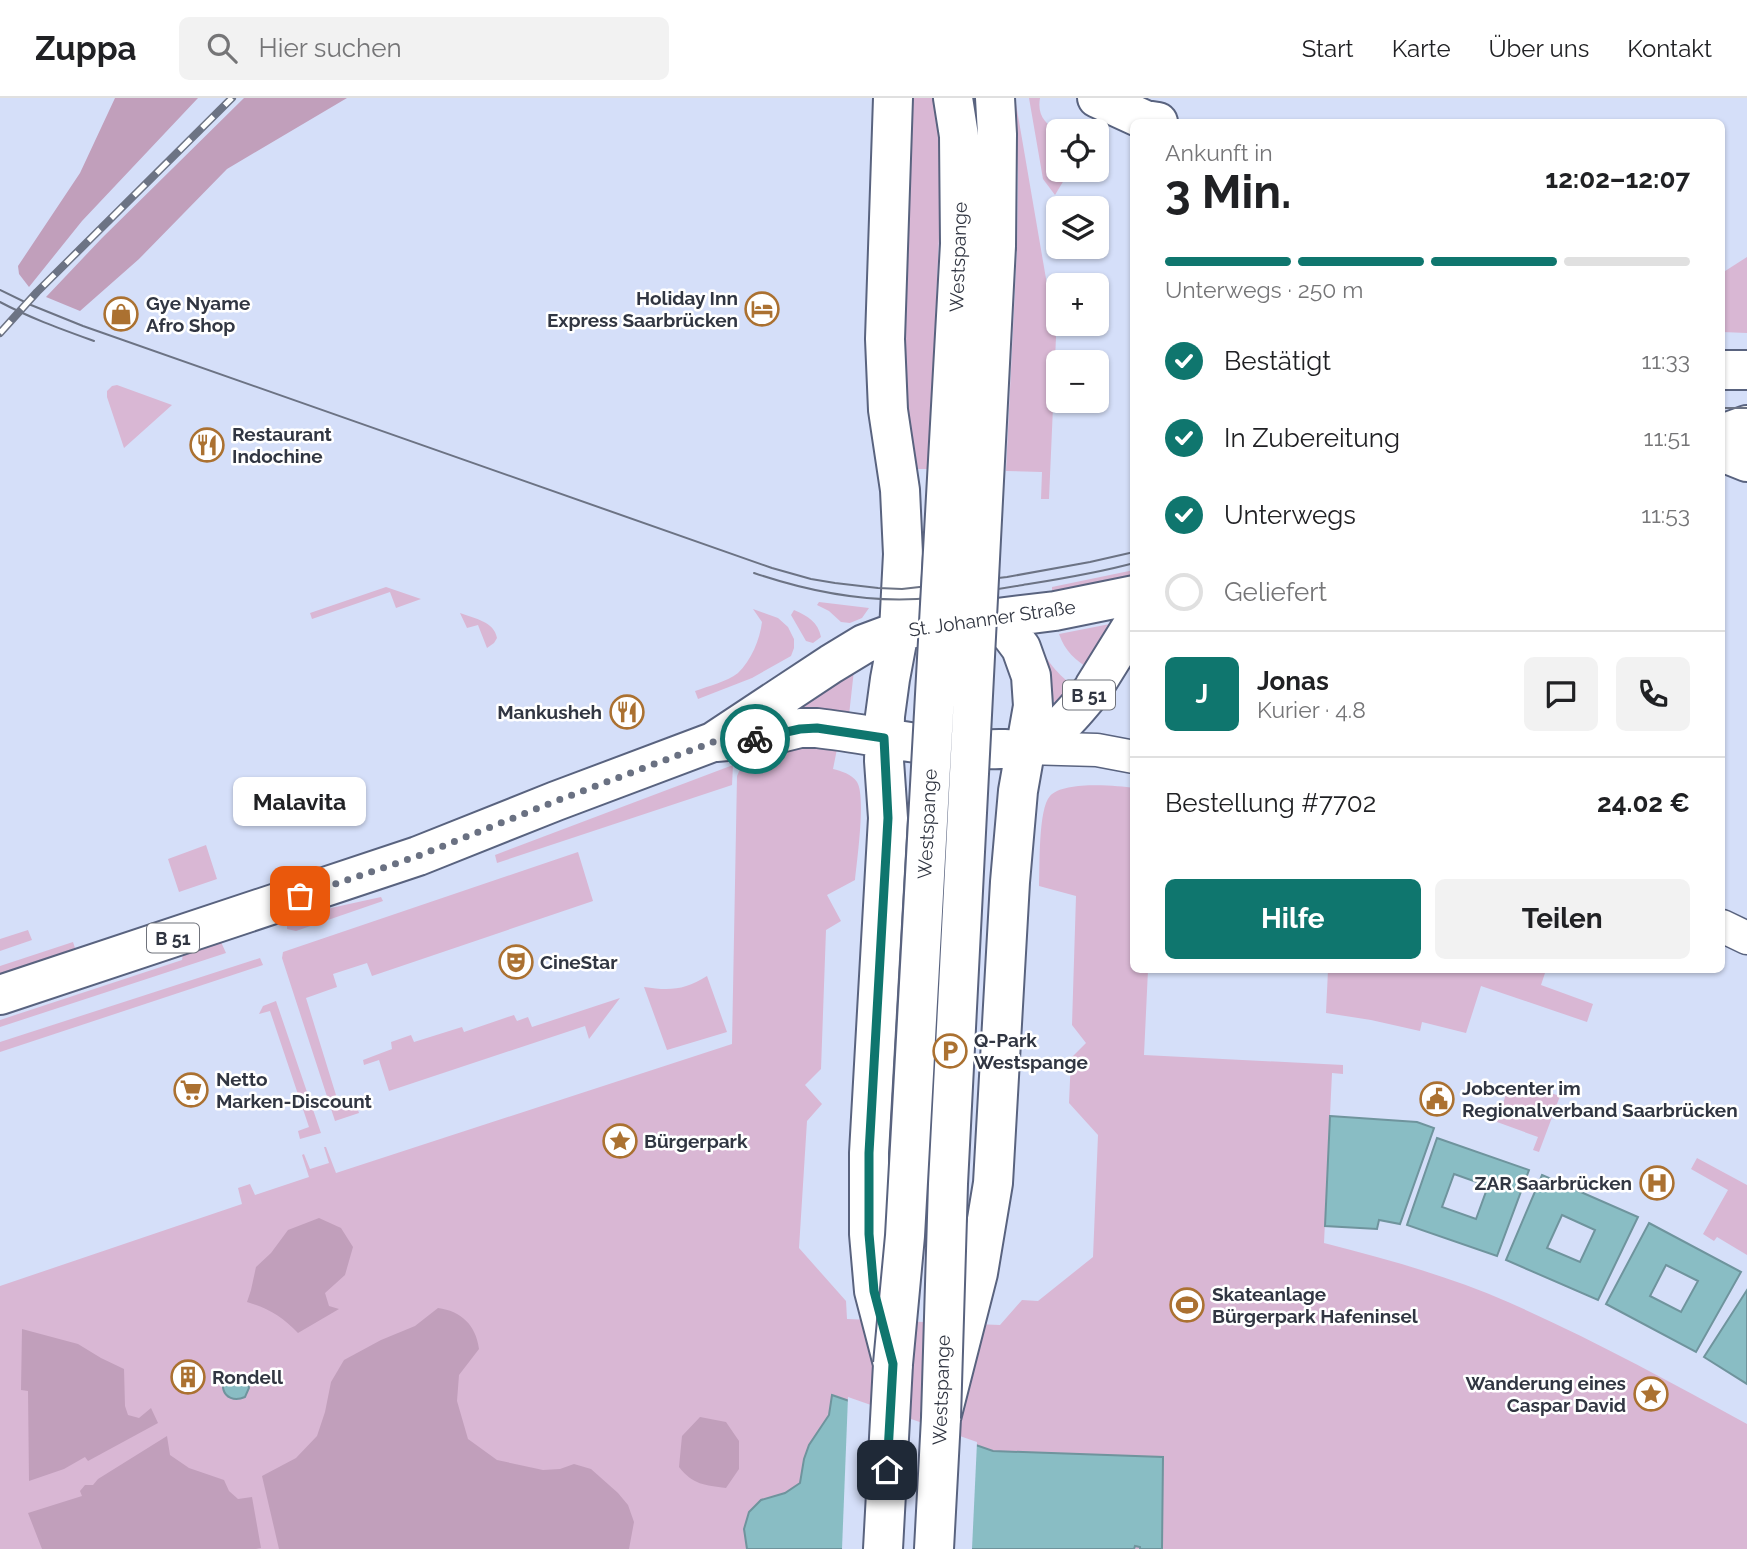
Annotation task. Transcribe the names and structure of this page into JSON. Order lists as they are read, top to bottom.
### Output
{
  "streets": {
    "main road": ["Westspange", "St. Johanner Straße", "B 51"]
  },
  "places": {
    "hotel": ["Holiday Inn Express Saarbrücken"],
    "shop": ["Gye Nyame Afro Shop"],
    "restaurant": ["Restaurant Indochine", "Mankusheh"],
    "other": ["Malavita"],
    "theatre": ["CineStar"],
    "parking": ["Q-Park Westspange"],
    "supermarket": ["Netto Marken-Discount"],
    "public building": ["Jobcenter im Regionalverband Saarbrücken"],
    "place": ["Bürgerpark", "Wanderung eines Caspar David"],
    "hospital": ["ZAR Saarbrücken"],
    "sports": ["Skateanlage Bürgerpark Hafeninsel"],
    "building": ["Rondell"]
  },
  "page": {
    "header": "Zuppa",
    "search": "Hier suchen",
    "nav": [
      "Start",
      "Karte",
      "Über uns",
      "Kontakt"
    ],
    "map_buttons": ["+", "−"],
    "heading": ["3 Min.", "Ankunft in", "12:02–12:07"],
    "panel": [
      "Jonas",
      "Kurier · 4.8",
      "Bestellung #7702",
      "24.02 €"
    ],
    "bar": "Unterwegs · 250 m",
    "list": [
      ["Bestätigt", "11:33"],
      ["In Zubereitung", "11:51"],
      ["Unterwegs", "11:53"],
      "Geliefert"
    ],
    "round": "J",
    "bubble": "Malavita",
    "buttons": ["Hilfe", "Teilen"]
  }
}
